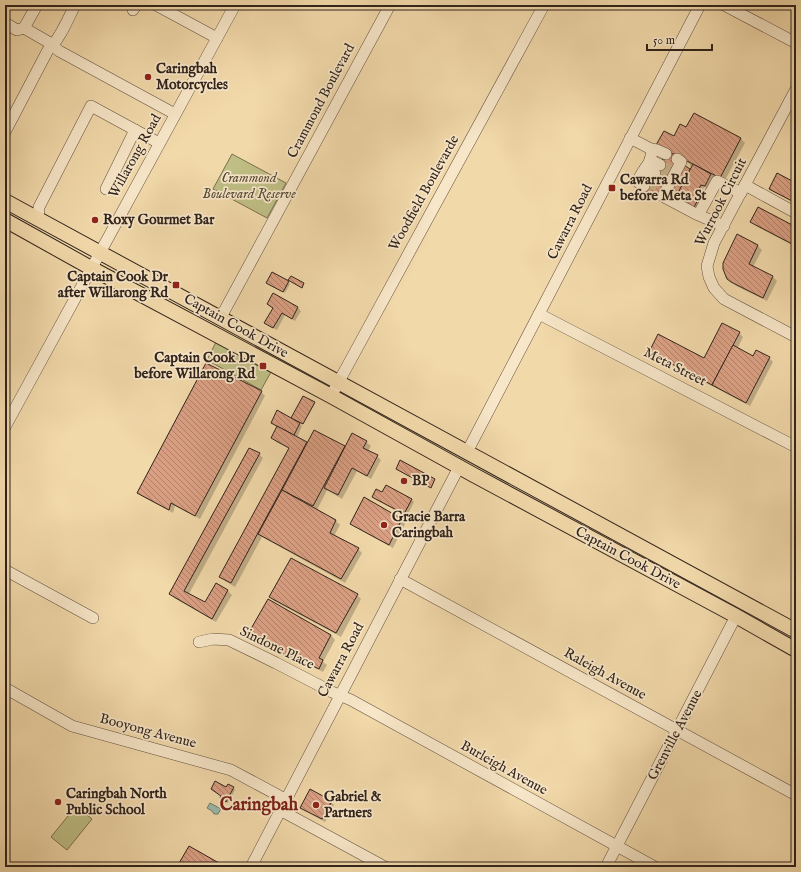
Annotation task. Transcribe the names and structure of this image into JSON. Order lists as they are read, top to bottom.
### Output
{
  "streets": {
    "main road": ["Captain Cook Drive", "Grenville Avenue"],
    "street": [
      "Crammond Boulevard",
      "Willarong Road",
      "Woodfield Boulevarde",
      "Wurrook Circuit",
      "Cawarra Road",
      "Meta Street",
      "Sindone Place",
      "Raleigh Avenue",
      "Booyong Avenue",
      "Burleigh Avenue"
    ]
  },
  "crossings": [
    ["Crammond Boulevard", "Captain Cook Drive"],
    ["Willarong Road", "Captain Cook Drive"],
    ["Woodfield Boulevarde", "Captain Cook Drive"],
    ["Cawarra Road", "Captain Cook Drive"],
    ["Cawarra Road", "Meta Street"],
    ["Cawarra Road", "Sindone Place"],
    ["Cawarra Road", "Raleigh Avenue"],
    ["Cawarra Road", "Booyong Avenue"],
    ["Cawarra Road", "Burleigh Avenue"],
    ["Captain Cook Drive", "Grenville Avenue"],
    ["Sindone Place", "Burleigh Avenue"],
    ["Raleigh Avenue", "Grenville Avenue"],
    ["Grenville Avenue", "Burleigh Avenue"]
  ],
  "districts": ["Caringbah"],
  "parks": ["Crammond Boulevard Reserve"],
  "places": {
    "other": [
      "Caringbah Motorcycles",
      "Roxy Gourmet Bar",
      "BP",
      "Gracie Barra Caringbah",
      "Caringbah North Public School",
      "Gabriel & Partners"
    ],
    "transit": ["Cawarra Rd before Meta St", "Captain Cook Dr after Willarong Rd", "Captain Cook Dr before Willarong Rd"]
  },
  "scale_bar": "50 m"
}
